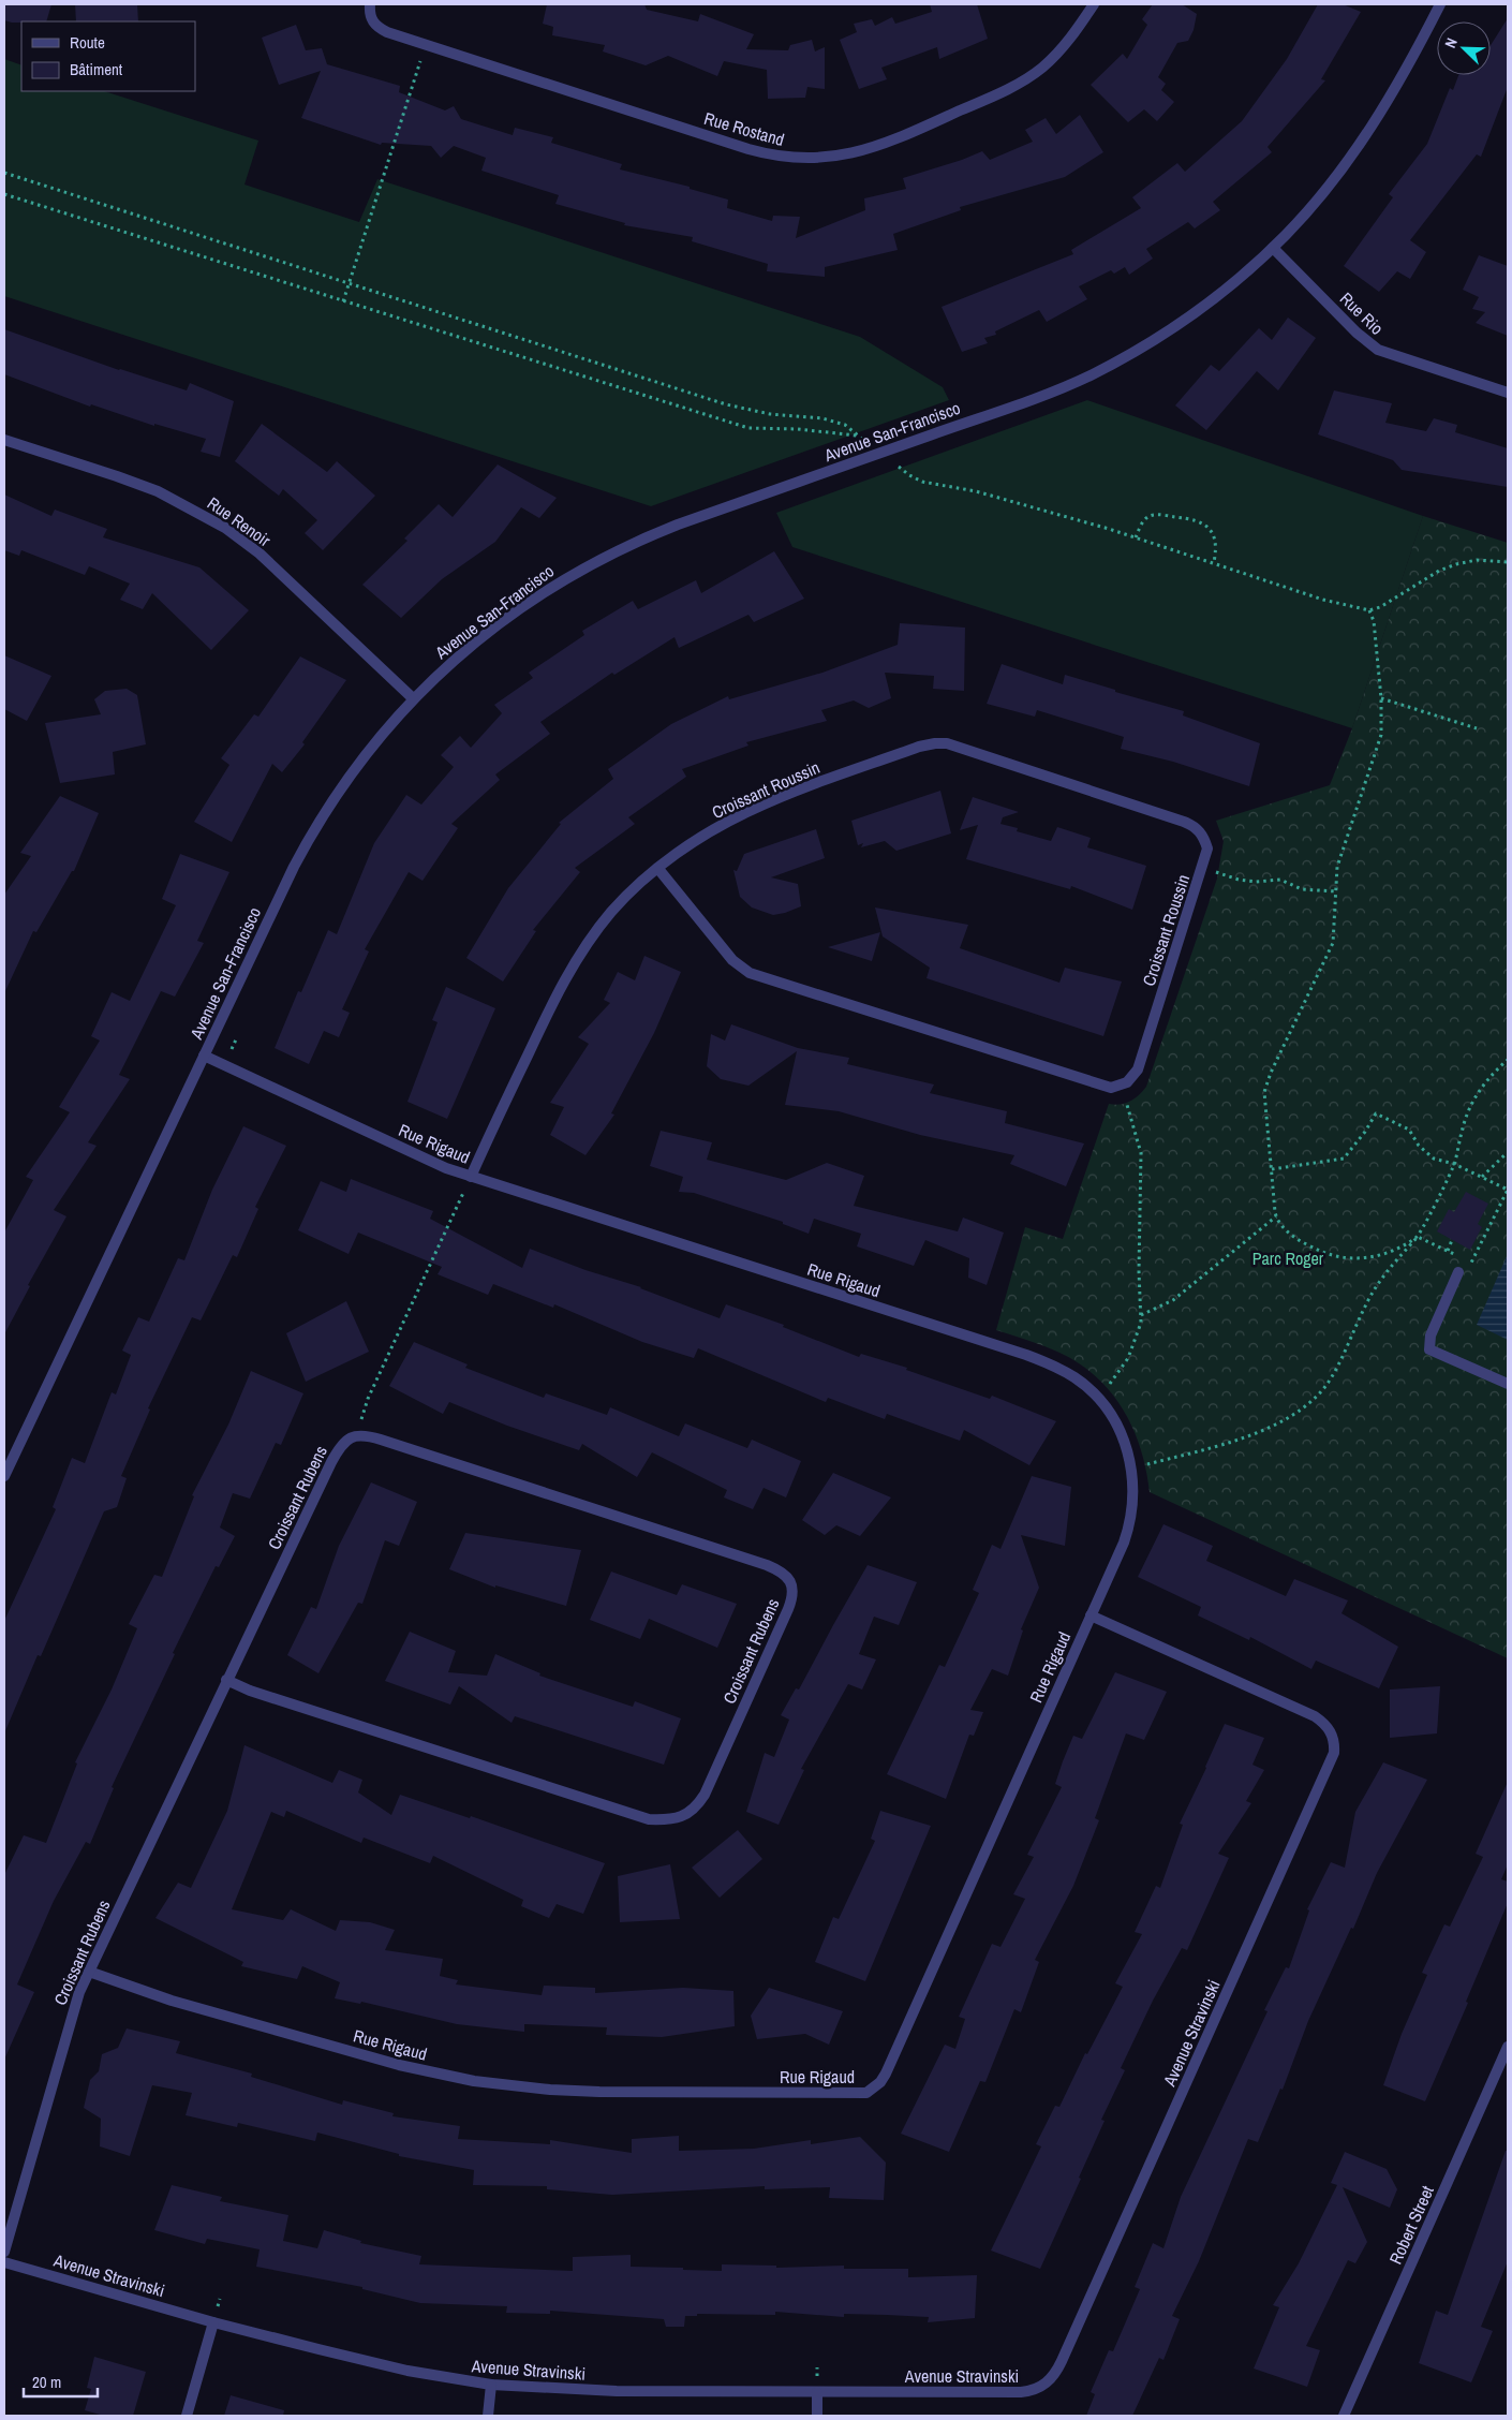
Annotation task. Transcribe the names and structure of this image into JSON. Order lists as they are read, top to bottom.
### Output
{
  "streets": {
    "street": [
      "Rue Rostand",
      "Rue Rio",
      "Avenue San-Francisco",
      "Rue Renoir",
      "Croissant Roussin",
      "Rue Rigaud",
      "Croissant Rubens",
      "Avenue Stravinski",
      "Robert Street"
    ]
  },
  "crossings": [
    ["Rue Rio", "Avenue San-Francisco"],
    ["Avenue San-Francisco", "Rue Renoir"],
    ["Avenue San-Francisco", "Rue Rigaud"],
    ["Croissant Roussin", "Rue Rigaud"],
    ["Rue Rigaud", "Croissant Rubens"],
    ["Rue Rigaud", "Avenue Stravinski"]
  ],
  "parks": ["Parc Roger"],
  "legend": ["Route", "Bâtiment"],
  "scale_bar": "20 m",
  "north": "top left"
}
